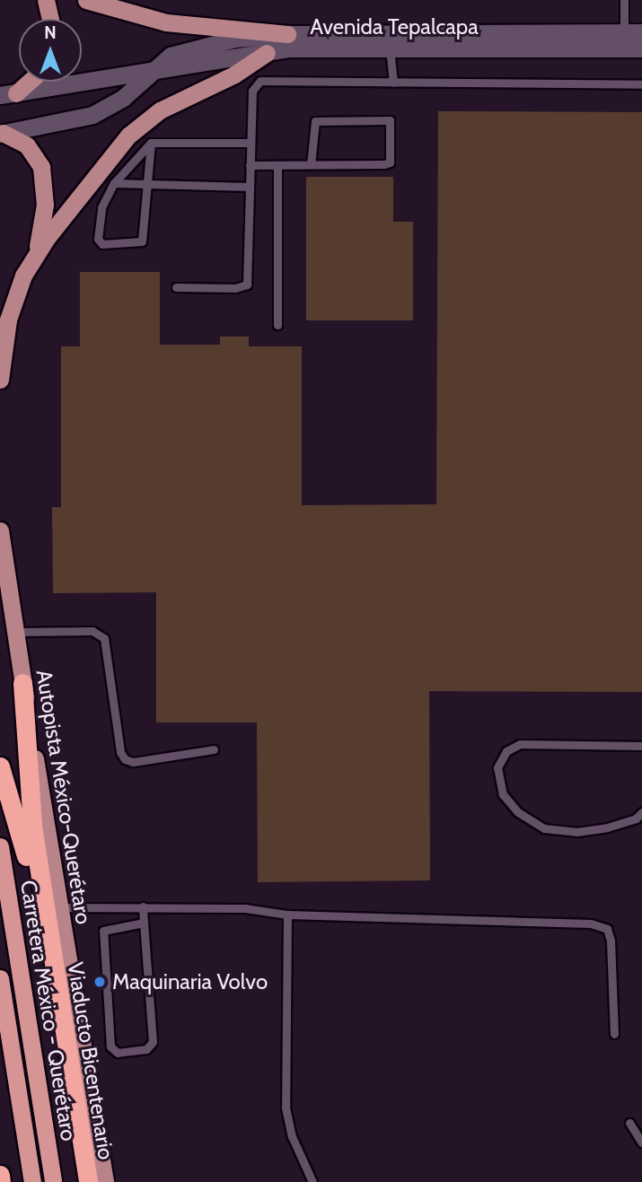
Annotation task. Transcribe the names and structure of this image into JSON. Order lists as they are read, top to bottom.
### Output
{
  "streets": {
    "highway": ["Carretera México - Querétaro", "Viaducto Bicentenario"],
    "main road": ["Avenida Tepalcapa", "Autopista México-Querétaro"]
  },
  "places": ["Maquinaria Volvo"],
  "north": "top"
}
